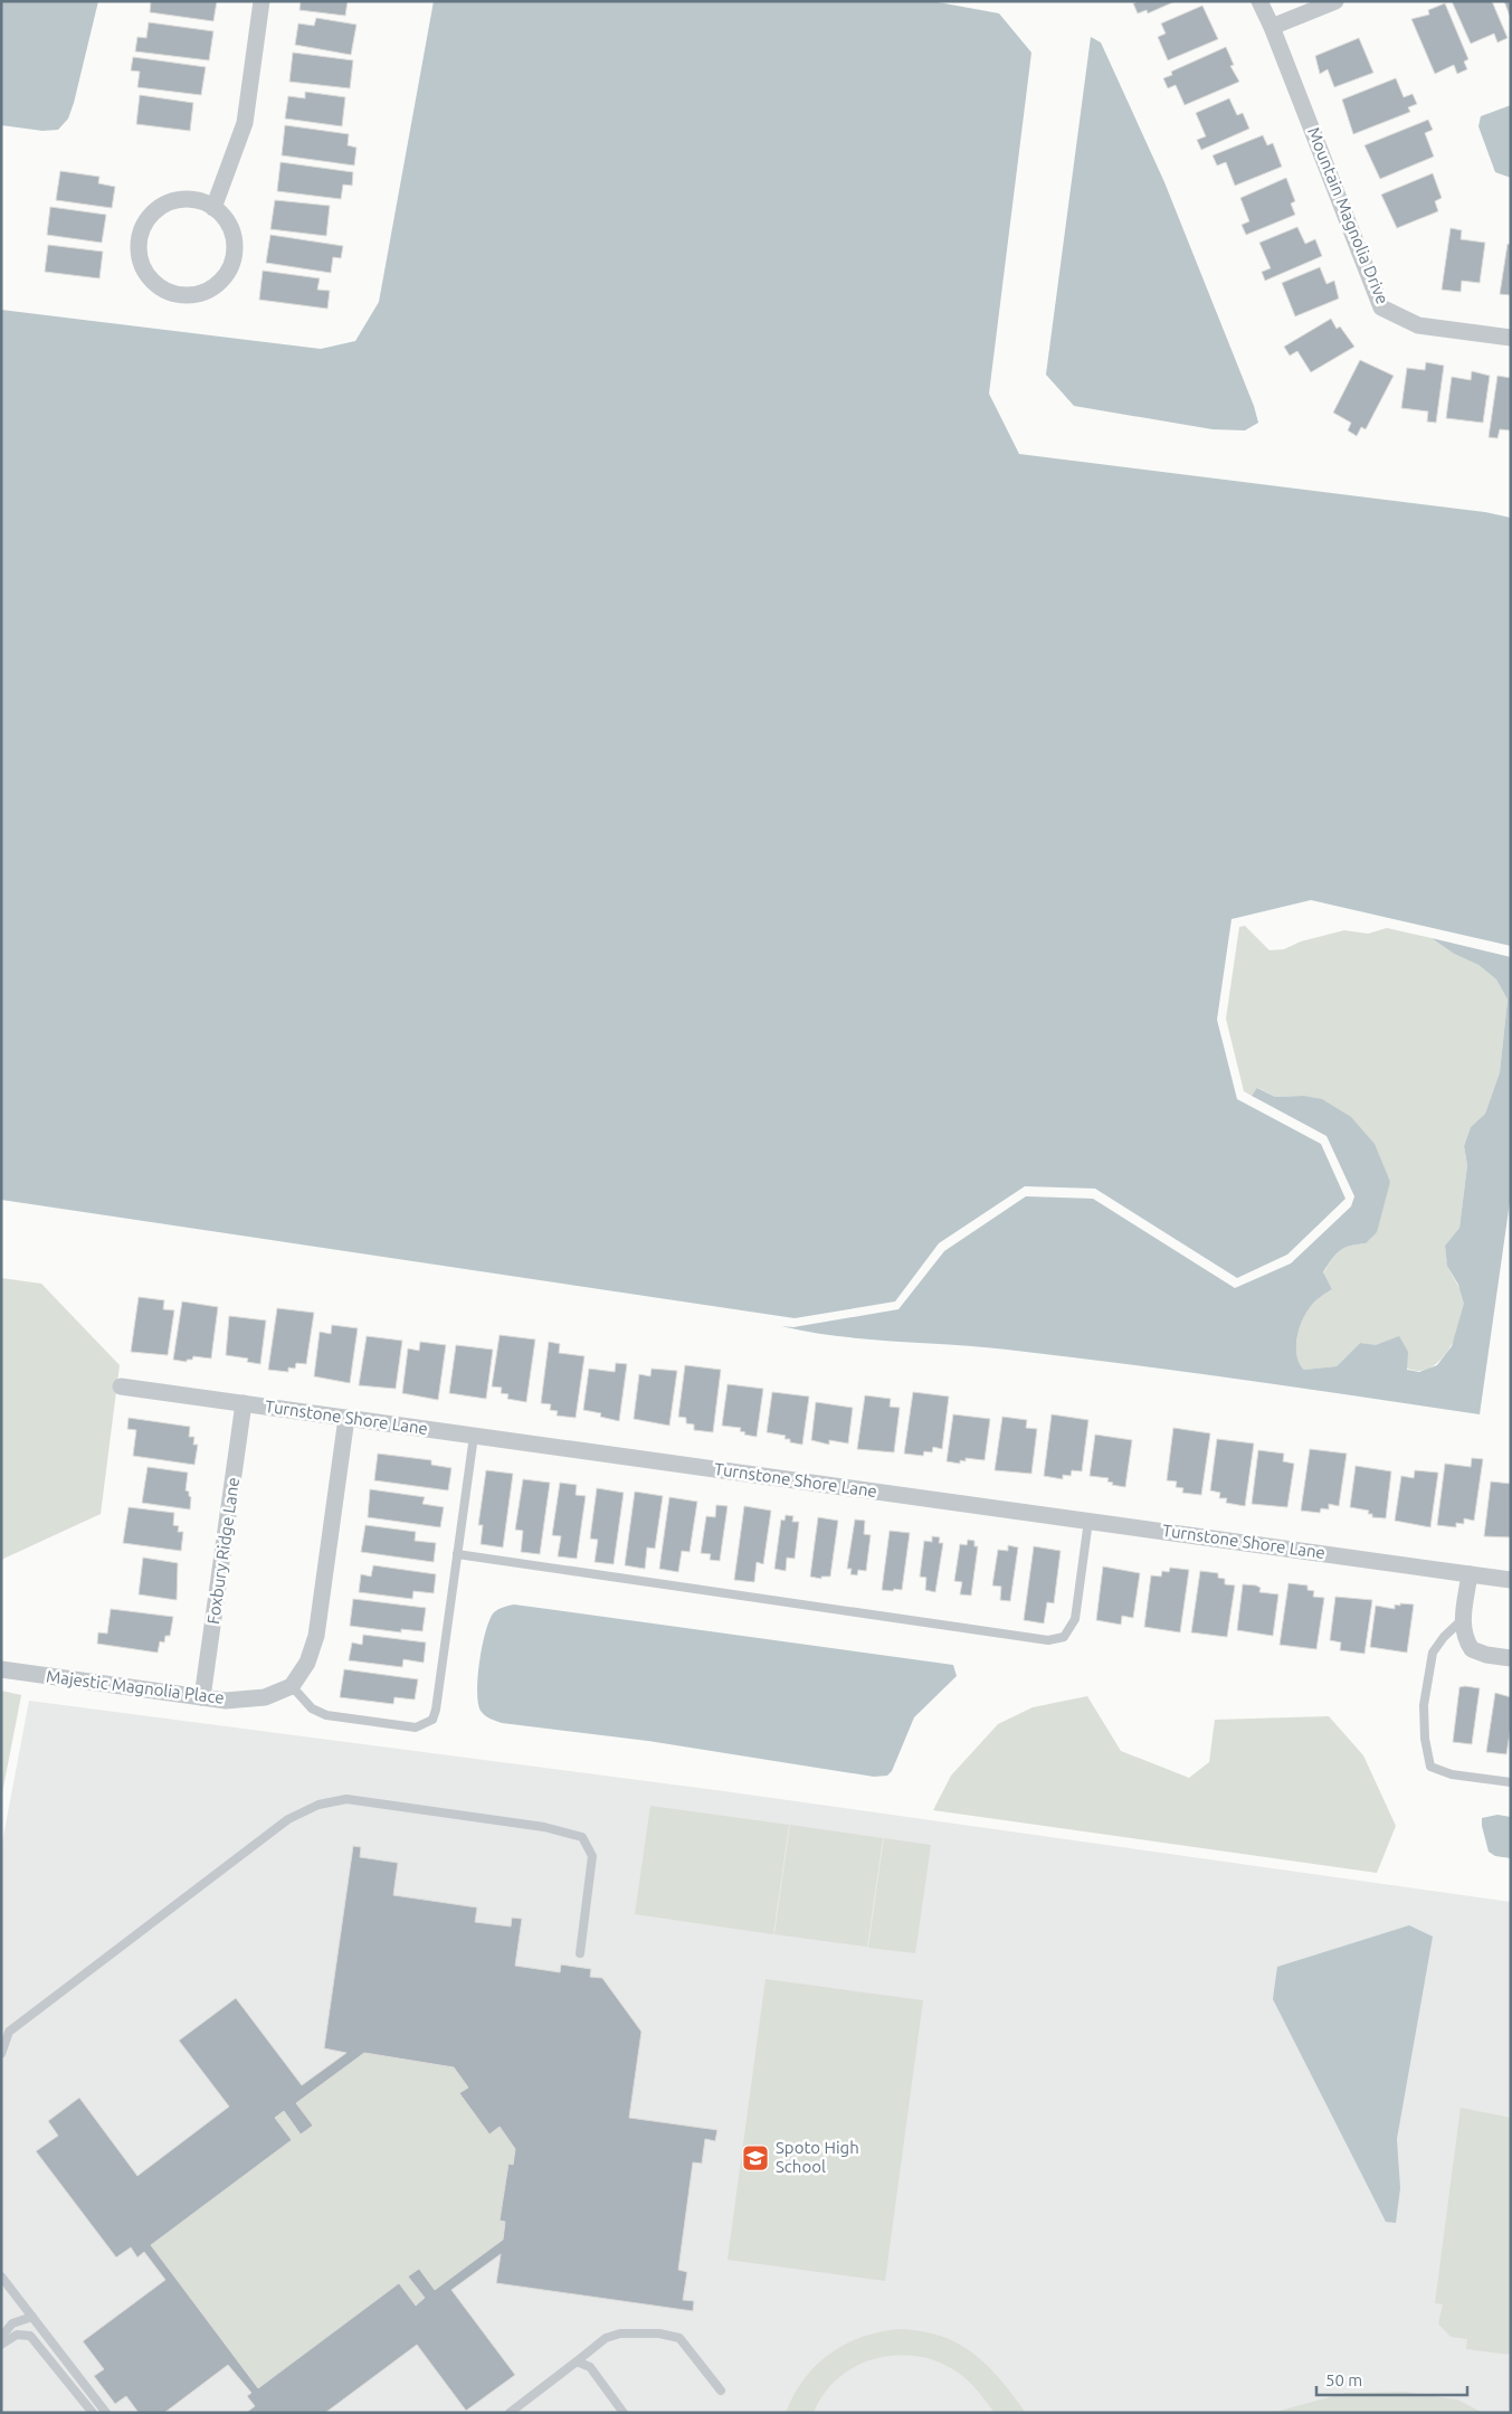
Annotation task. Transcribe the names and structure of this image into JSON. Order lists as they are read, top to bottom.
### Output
{
  "streets": {
    "street": [
      "Mountain Magnolia Drive",
      "Turnstone Shore Lane",
      "Foxbury Ridge Lane",
      "Majestic Magnolia Place"
    ]
  },
  "crossings": [
    ["Turnstone Shore Lane", "Foxbury Ridge Lane"],
    ["Foxbury Ridge Lane", "Majestic Magnolia Place"]
  ],
  "places": {
    "school or university": ["Spoto High School"]
  },
  "scale_bar": "50 m"
}
